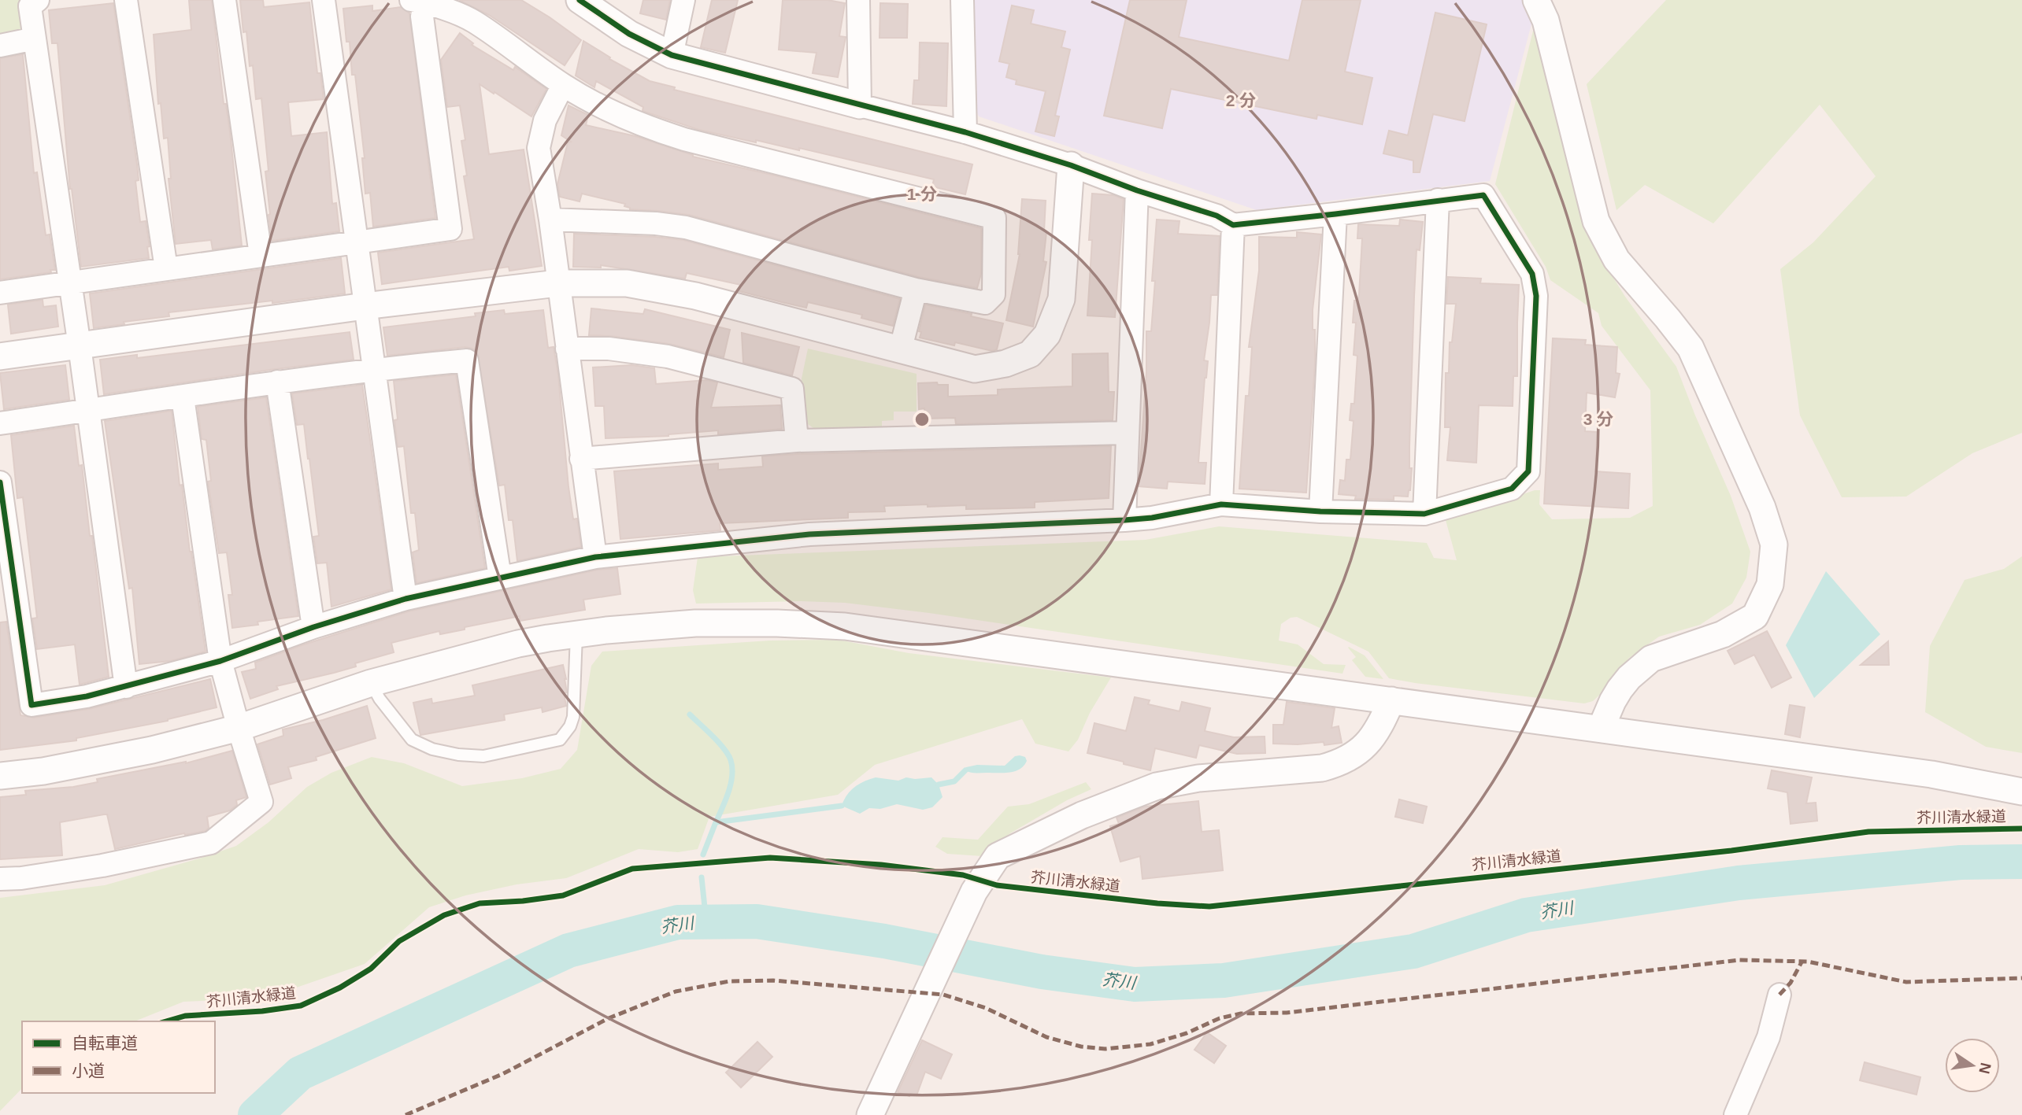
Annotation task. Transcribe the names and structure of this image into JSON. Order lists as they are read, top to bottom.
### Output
{
  "streets": {
    "cycle path": ["芥川清水緑道"]
  },
  "water": ["芥川"],
  "legend": ["自転車道", "小道"],
  "north": "right",
  "rings": ["2 分", "1 分", "3 分"]
}
